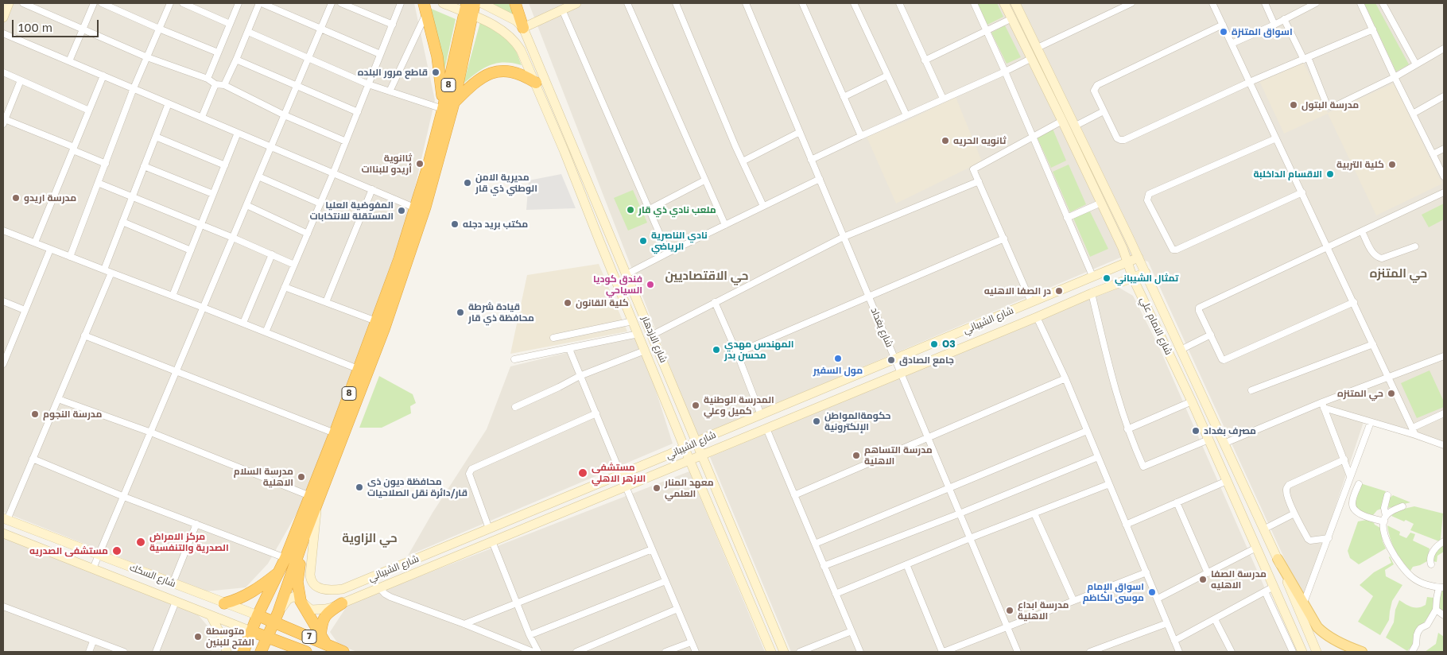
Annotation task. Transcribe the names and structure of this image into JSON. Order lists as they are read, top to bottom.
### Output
{
  "streets": {
    "highway": ["8", "7"],
    "main road": [
      "شارع الشيباني",
      "شارع الامام علي",
      "شارع الازدهار",
      "شارع السكك"
    ],
    "street": ["شارع بغداد"]
  },
  "crossings": [
    ["8", "شارع الشيباني"],
    ["8", "شارع الازدهار"],
    ["8", "شارع السكك"],
    ["8", "7"],
    ["شارع الشيباني", "شارع الامام علي"],
    ["شارع الشيباني", "شارع بغداد"],
    ["شارع الشيباني", "شارع الازدهار"],
    ["شارع السكك", "7"]
  ],
  "districts": ["حي المتنزه", "حي الاقتصاديين", "حي الزاوية"],
  "places": [
    "اسواق المتنزة",
    "قاطع مرور البلده",
    "مدرسة البتول",
    "ثانويه الحريه",
    "ثاانوية أريدو للبناات",
    "كلية التربية",
    "الاقسام الداخلبة",
    "مديرية الامن الوطني ذي قار",
    "مدرسة اريدو",
    "ملعب نادي ذي قار",
    "المفوضية العليا المستقلة للانتخابات",
    "مكتب بريد دجله",
    "نادي الناصرية الرياضي",
    "تمثال الشيباني",
    "فندق كوديا السياحي",
    "در الصفا الاهليه",
    "كلية القانون",
    "قيادة شرطة محافظة ذي قار",
    "O3",
    "المهندس مهدي محسن بدر",
    "مول السفير",
    "جامع الصادق",
    "حي المتنزه",
    "المدرسة الوطنية كميل وعلي",
    "مدرسة النجوم",
    "حكومةالمواطن الإلكترونية",
    "مصرف بغداد",
    "مدرسة التساهم الاهلية",
    "مستشفى الازهر الاهلي",
    "مدرسة السلام الاهلية",
    "محافظة ديون ذي قار/دائرة نقل الصلاحيات",
    "معهد المنار العلمي",
    "مركز الامراض الصدرية والتنفسية",
    "مستشفى الصدريه",
    "مدرسة الصفا الاهليه",
    "اسواق الإمام موسى الكاظم",
    "مدرسة ابداع الاهلية",
    "متوسطة الفتح للبنين"
  ],
  "scale_bar": "100 m"
}
